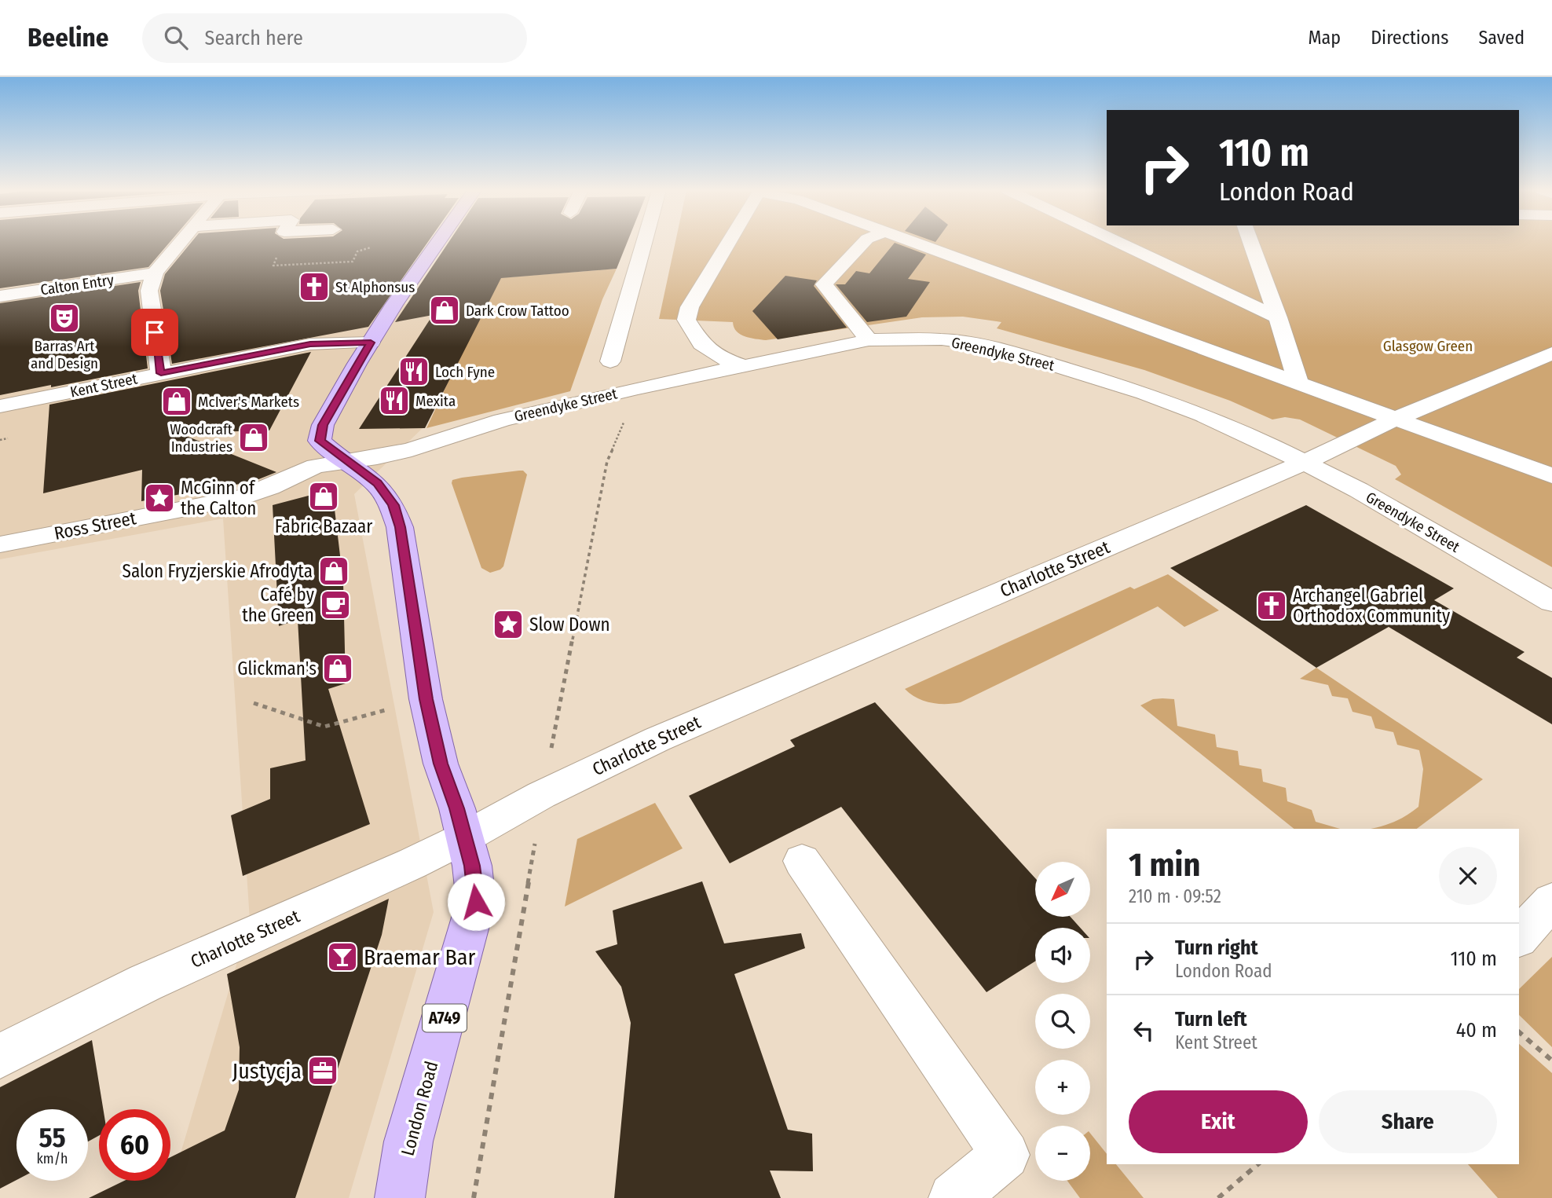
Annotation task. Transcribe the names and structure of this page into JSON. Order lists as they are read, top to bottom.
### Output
{
  "streets": {
    "main road": ["A749", "London Road"],
    "street": [
      "Calton Entry",
      "Greendyke Street",
      "Kent Street",
      "Ross Street",
      "Charlotte Street"
    ]
  },
  "crossings": [
    ["Greendyke Street", "Ross Street"],
    ["Greendyke Street", "Charlotte Street"],
    ["Greendyke Street", "London Road"],
    ["Kent Street", "London Road"],
    ["Ross Street", "London Road"],
    ["Charlotte Street", "London Road"]
  ],
  "parks": ["Glasgow Green"],
  "places": {
    "church": ["St Alphonsus", "Archangel Gabriel Orthodox Community"],
    "shop": [
      "Dark Crow Tattoo",
      "McIver's Markets",
      "Woodcraft Industries",
      "Fabric Bazaar",
      "Salon Fryzjerskie Afrodyta",
      "Glickman's"
    ],
    "theatre": ["Barras Art and Design"],
    "restaurant": ["Loch Fyne", "Mexita"],
    "place": ["McGinn of the Calton", "Slow Down"],
    "cafe": ["Café by the Green"],
    "bar": ["Braemar Bar"],
    "office": ["Justycja"]
  },
  "north": "bottom left",
  "page": {
    "header": "Beeline",
    "search": "Search here",
    "nav": ["Map", "Directions", "Saved"],
    "turn": ["110 m", "London Road"],
    "heading": ["1 min", "210 m · 09:52"],
    "map_buttons": ["+", "−"],
    "list": [
      {
        "name": "Turn right",
        "note": "London Road",
        "value": "110 m"
      },
      {
        "name": "Turn left",
        "note": "Kent Street",
        "value": "40 m"
      }
    ],
    "buttons": ["Exit", "Share"],
    "speed": "55 km/h",
    "limit": "60"
  }
}
